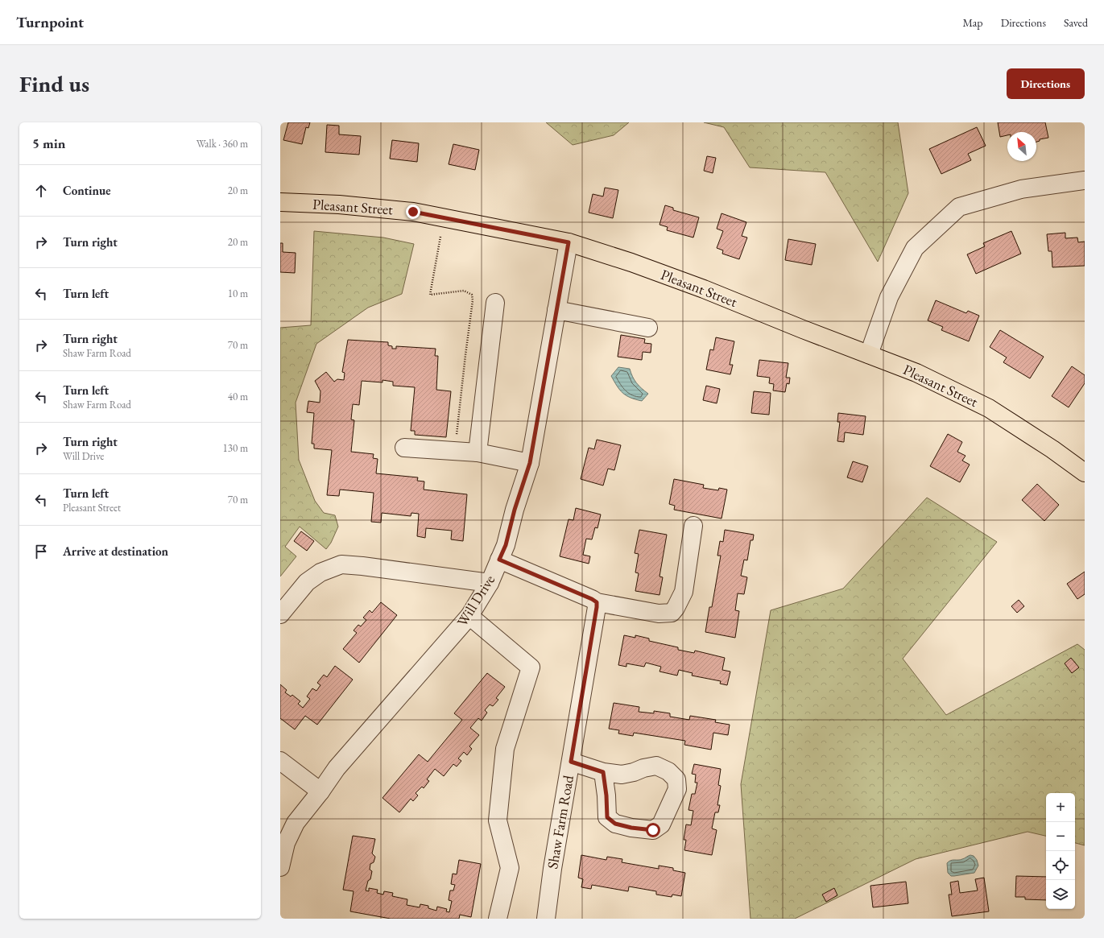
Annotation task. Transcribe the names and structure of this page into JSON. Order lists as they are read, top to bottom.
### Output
{
  "streets": {
    "main road": ["Pleasant Street"],
    "street": ["Will Drive", "Shaw Farm Road"]
  },
  "crossings": [
    ["Pleasant Street", "Will Drive"]
  ],
  "north": "top left",
  "page": {
    "header": "Turnpoint",
    "nav": ["Map", "Directions", "Saved"],
    "buttons": "Directions",
    "title": "Find us",
    "heading": ["5 min", "Walk · 360 m"],
    "list": [
      ["Continue", "20 m"],
      ["Turn right", "20 m"],
      ["Turn left", "10 m"],
      ["Turn right", "Shaw Farm Road", "70 m"],
      ["Turn left", "Shaw Farm Road", "40 m"],
      ["Turn right", "Will Drive", "130 m"],
      ["Turn left", "Pleasant Street", "70 m"],
      "Arrive at destination"
    ],
    "map_buttons": ["+", "−"]
  }
}
